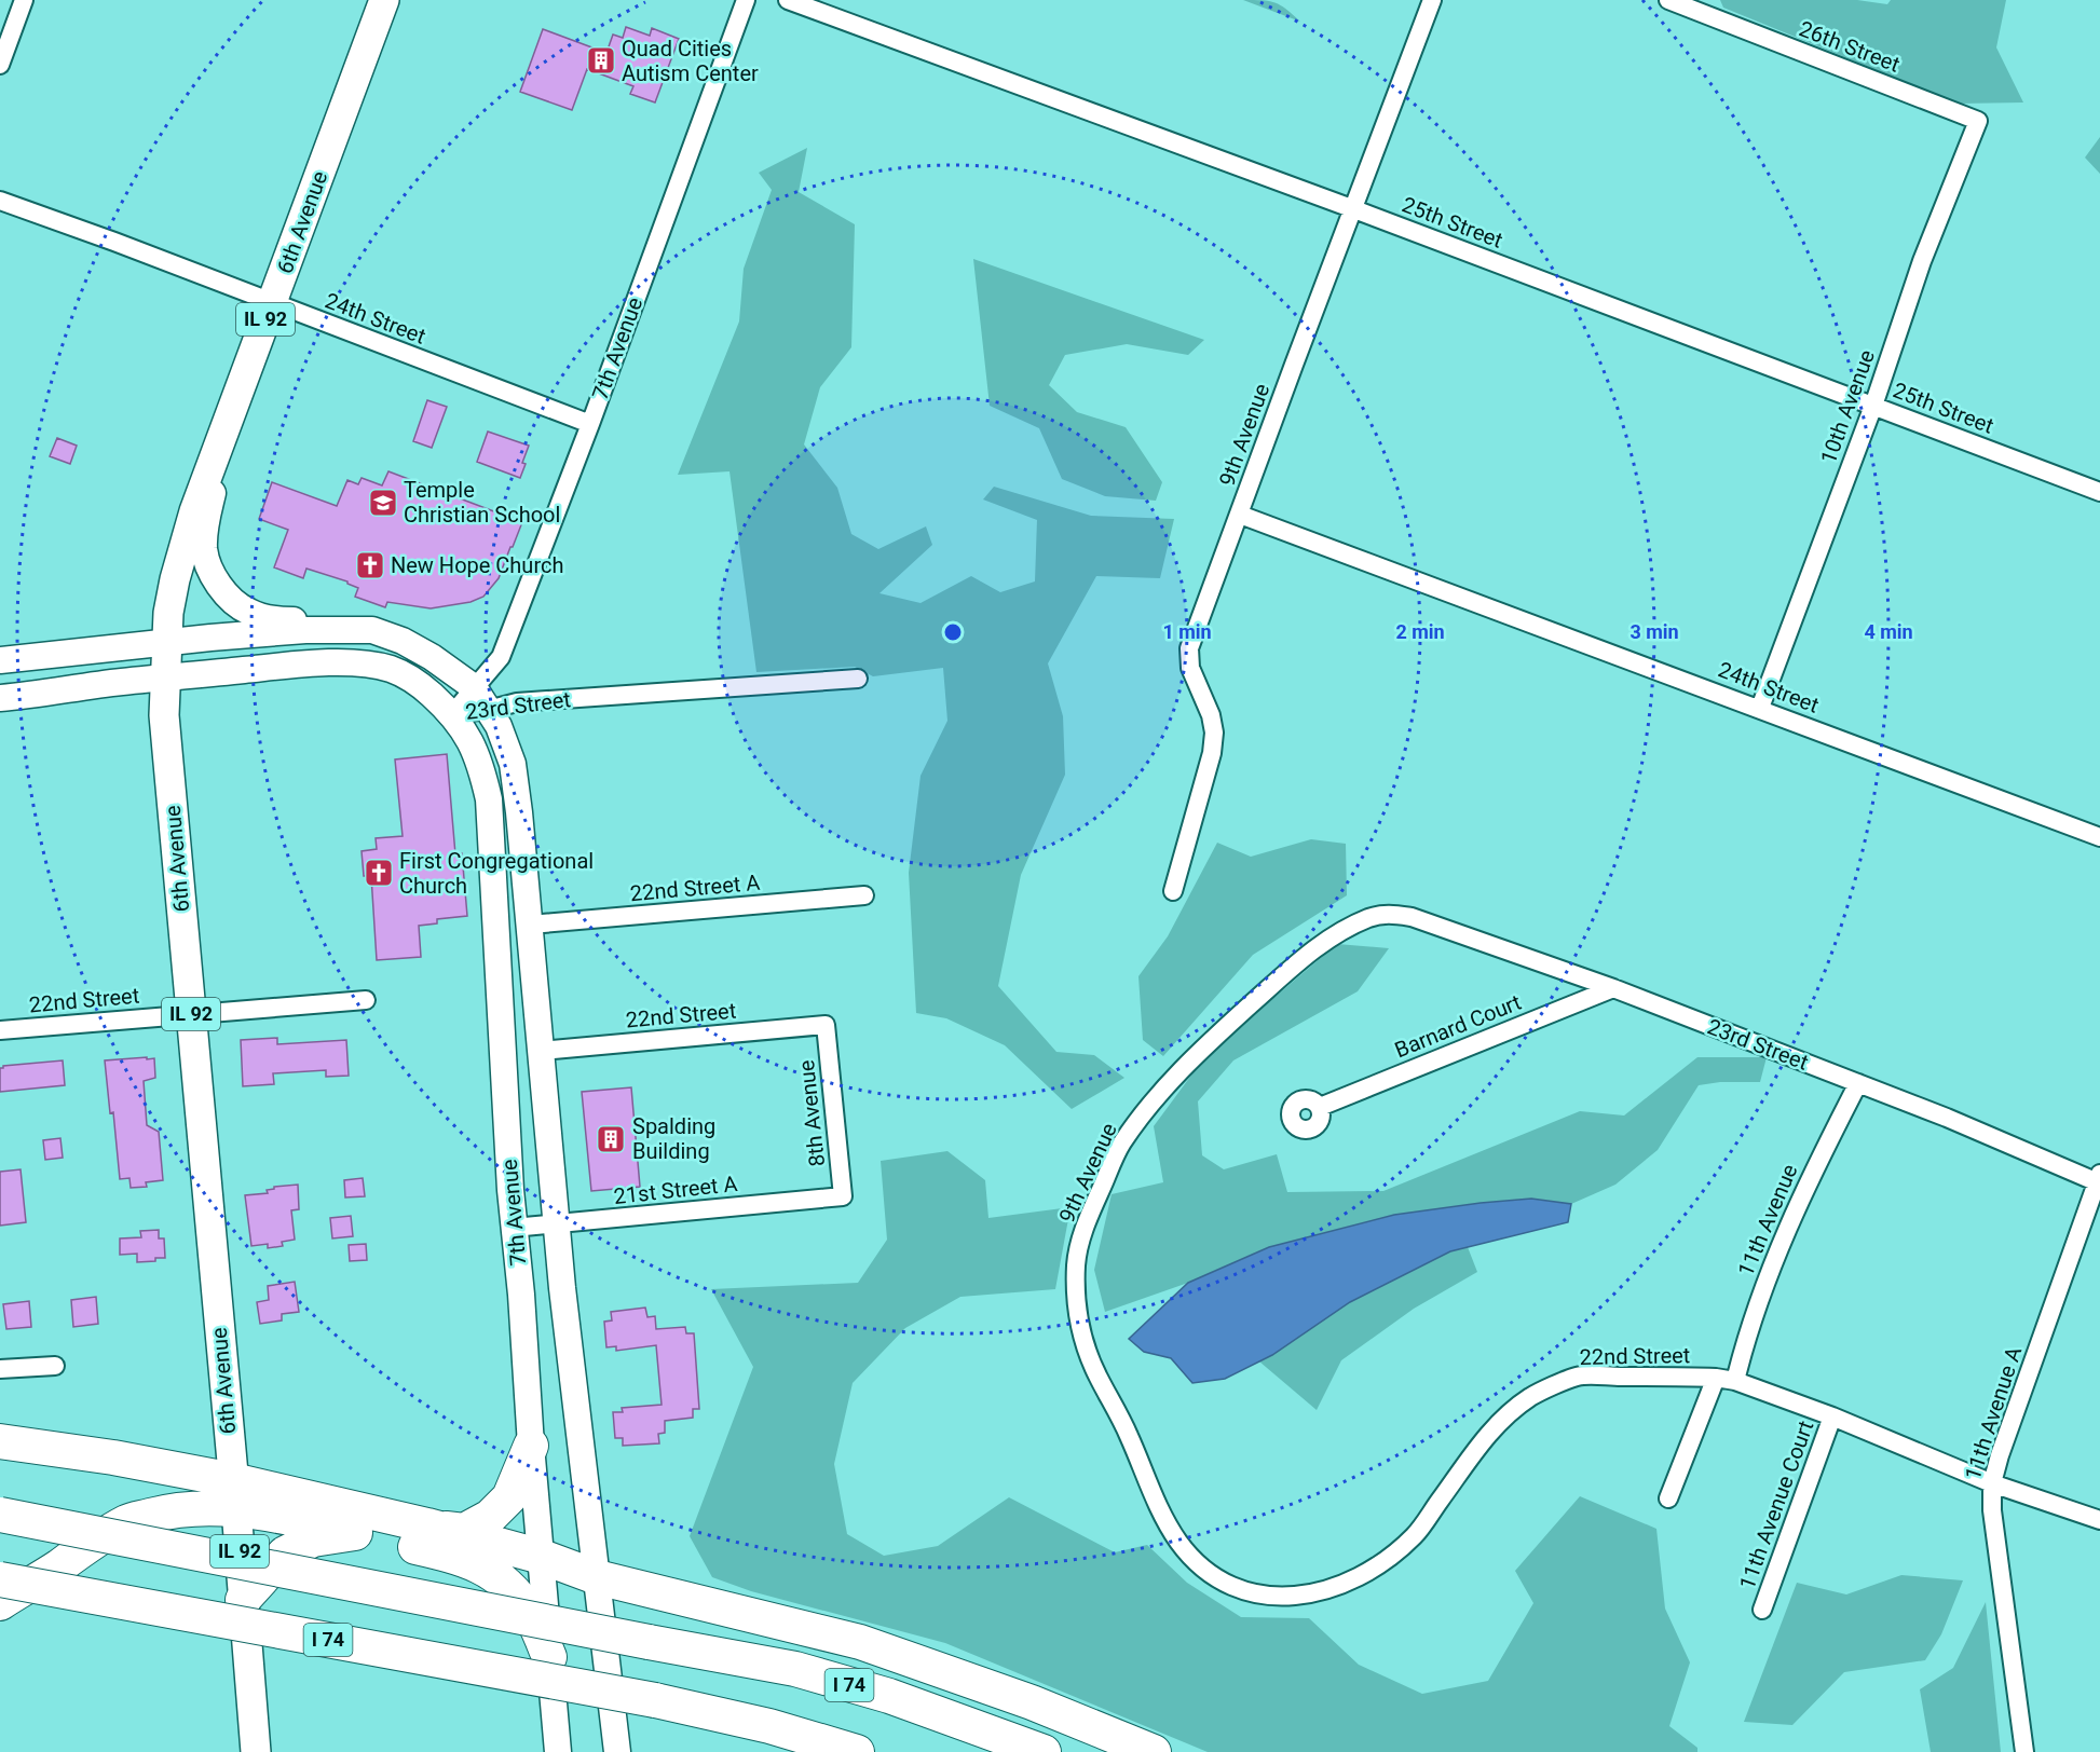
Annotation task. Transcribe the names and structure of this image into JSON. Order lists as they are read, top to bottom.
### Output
{
  "streets": {
    "highway": ["I 74"],
    "main road": [
      "6th Avenue",
      "IL 92",
      "7th Avenue",
      "23rd Street"
    ],
    "street": [
      "26th Street",
      "25th Street",
      "24th Street",
      "10th Avenue",
      "9th Avenue",
      "22nd Street A",
      "22nd Street",
      "Barnard Court",
      "8th Avenue",
      "21st Street A",
      "11th Avenue",
      "11th Avenue A",
      "11th Avenue Court"
    ]
  },
  "crossings": [
    ["26th Street", "10th Avenue"],
    ["6th Avenue", "24th Street"],
    ["6th Avenue", "23rd Street"],
    ["6th Avenue", "22nd Street"],
    ["25th Street", "10th Avenue"],
    ["25th Street", "9th Avenue"],
    ["24th Street", "7th Avenue"],
    ["24th Street", "10th Avenue"],
    ["24th Street", "9th Avenue"],
    ["7th Avenue", "23rd Street"],
    ["7th Avenue", "22nd Street A"],
    ["7th Avenue", "22nd Street"],
    ["7th Avenue", "21st Street A"],
    ["9th Avenue", "23rd Street"],
    ["9th Avenue", "22nd Street"],
    ["23rd Street", "Barnard Court"],
    ["23rd Street", "11th Avenue"],
    ["23rd Street", "11th Avenue A"],
    ["22nd Street", "8th Avenue"],
    ["22nd Street", "11th Avenue"],
    ["22nd Street", "11th Avenue A"],
    ["22nd Street", "11th Avenue Court"],
    ["8th Avenue", "21st Street A"]
  ],
  "places": {
    "building": ["Quad Cities Autism Center", "Spalding Building"],
    "school or university": ["Temple Christian School"],
    "church": ["New Hope Church", "First Congregational Church"]
  },
  "rings": [
    "1 min",
    "2 min",
    "3 min",
    "4 min"
  ]
}
